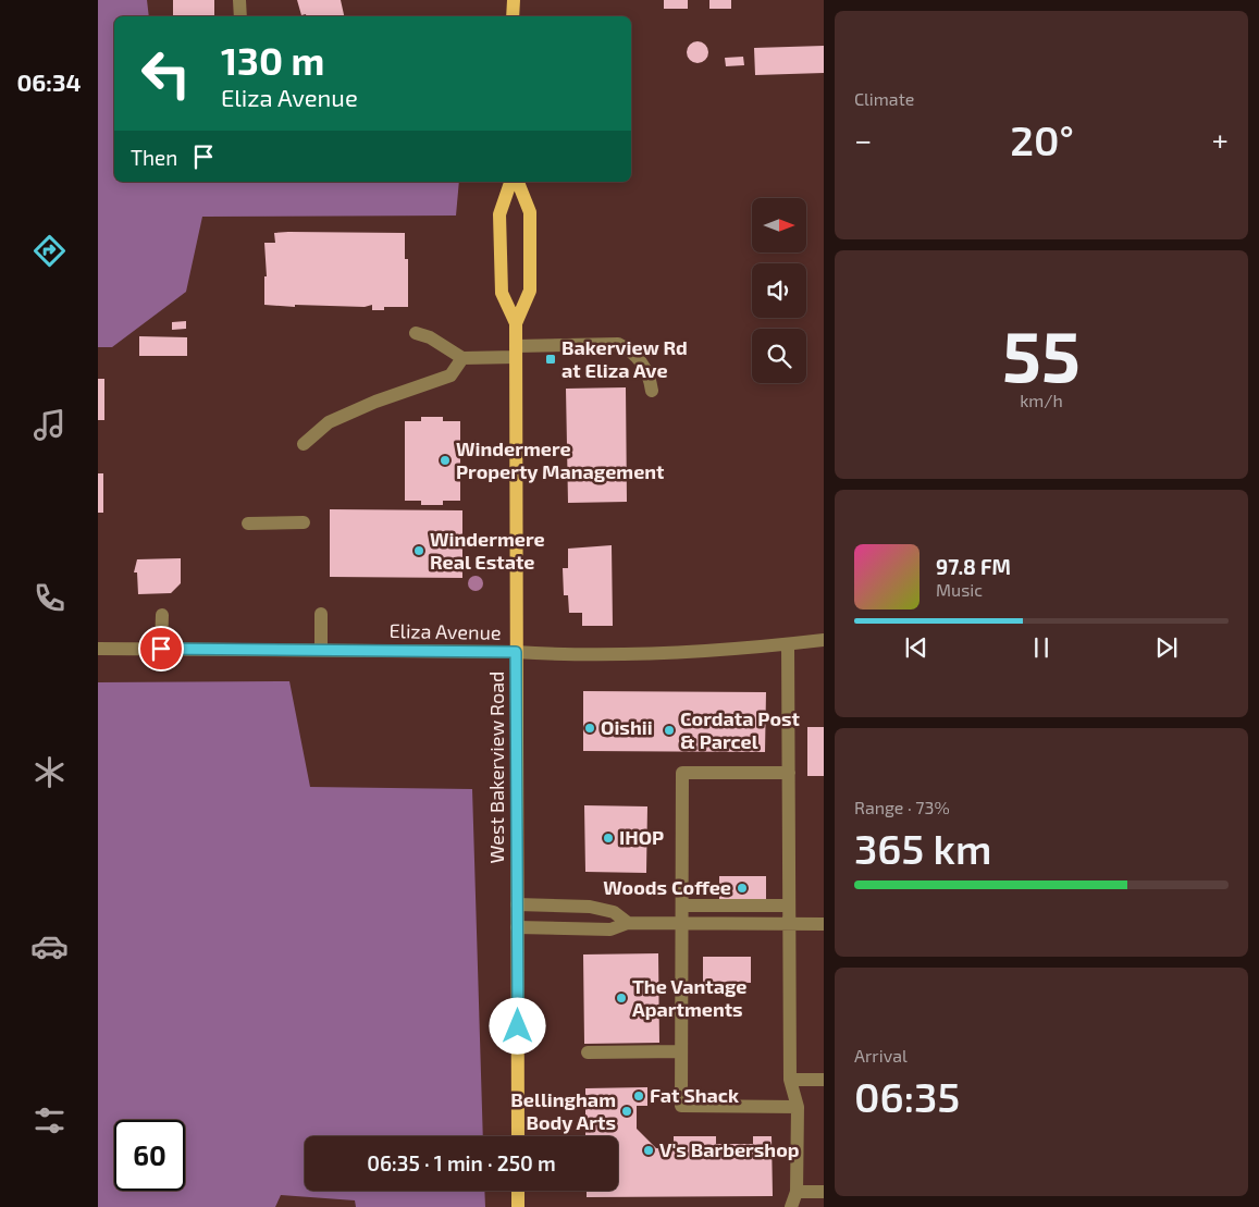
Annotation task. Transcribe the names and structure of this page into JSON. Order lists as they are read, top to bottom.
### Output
{
  "streets": {
    "main road": ["West Bakerview Road"],
    "street": ["Eliza Avenue"]
  },
  "crossings": [
    ["Eliza Avenue", "West Bakerview Road"]
  ],
  "places": {
    "transit": ["Bakerview Rd at Eliza Ave"],
    "other": [
      "Windermere Property Management",
      "Windermere Real Estate",
      "Oishii",
      "Cordata Post & Parcel",
      "IHOP",
      "Woods Coffee",
      "The Vantage Apartments",
      "Fat Shack",
      "Bellingham Body Arts",
      "V's Barbershop"
    ]
  },
  "north": "right",
  "page": {
    "tabs": "06:34",
    "tile": [
      "Climate",
      ["55", "km/h"],
      ["Range · 73%", "365 km"],
      ["Arrival", "06:35"]
    ],
    "turn": ["130 m", "Eliza Avenue"],
    "heat": ["−", "20°", "+"],
    "then": "Then",
    "song": ["97.8 FM", "Music"],
    "limit": "60",
    "trip": "06:35 · 1 min · 250 m"
  }
}
